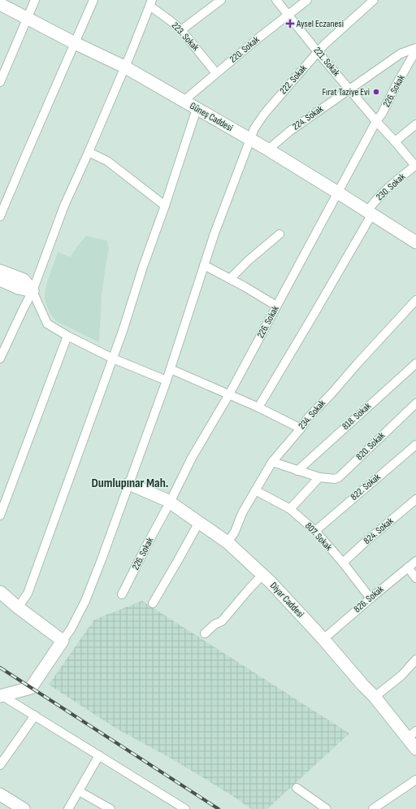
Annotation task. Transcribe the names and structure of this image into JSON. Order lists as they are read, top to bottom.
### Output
{
  "streets": {
    "street": [
      "223. Sokak",
      "220. Sokak",
      "221. Sokak",
      "222. Sokak",
      "226. Sokak",
      "Güneş Caddesi",
      "224. Sokak",
      "230. Sokak",
      "234. Sokak",
      "818. Sokak",
      "820. Sokak",
      "822. Sokak",
      "824. Sokak",
      "807. Sokak",
      "826. Sokak",
      "Diyar Caddesi"
    ]
  },
  "crossings": [
    ["223. Sokak", "220. Sokak"],
    ["220. Sokak", "221. Sokak"],
    ["220. Sokak", "Güneş Caddesi"],
    ["221. Sokak", "222. Sokak"],
    ["221. Sokak", "226. Sokak"],
    ["221. Sokak", "224. Sokak"],
    ["221. Sokak", "230. Sokak"],
    ["222. Sokak", "Güneş Caddesi"],
    ["222. Sokak", "Diyar Caddesi"],
    ["226. Sokak", "Güneş Caddesi"],
    ["226. Sokak", "224. Sokak"],
    ["226. Sokak", "Diyar Caddesi"],
    ["Güneş Caddesi", "224. Sokak"],
    ["Güneş Caddesi", "230. Sokak"],
    ["234. Sokak", "820. Sokak"],
    ["234. Sokak", "807. Sokak"],
    ["234. Sokak", "Diyar Caddesi"],
    ["818. Sokak", "820. Sokak"],
    ["822. Sokak", "807. Sokak"],
    ["824. Sokak", "807. Sokak"],
    ["807. Sokak", "826. Sokak"],
    ["826. Sokak", "Diyar Caddesi"]
  ],
  "districts": ["Dumlupınar Mah."],
  "places": {
    "health": ["Aysel Eczanesi"],
    "other": ["Fırat Taziye Evi"]
  }
}
